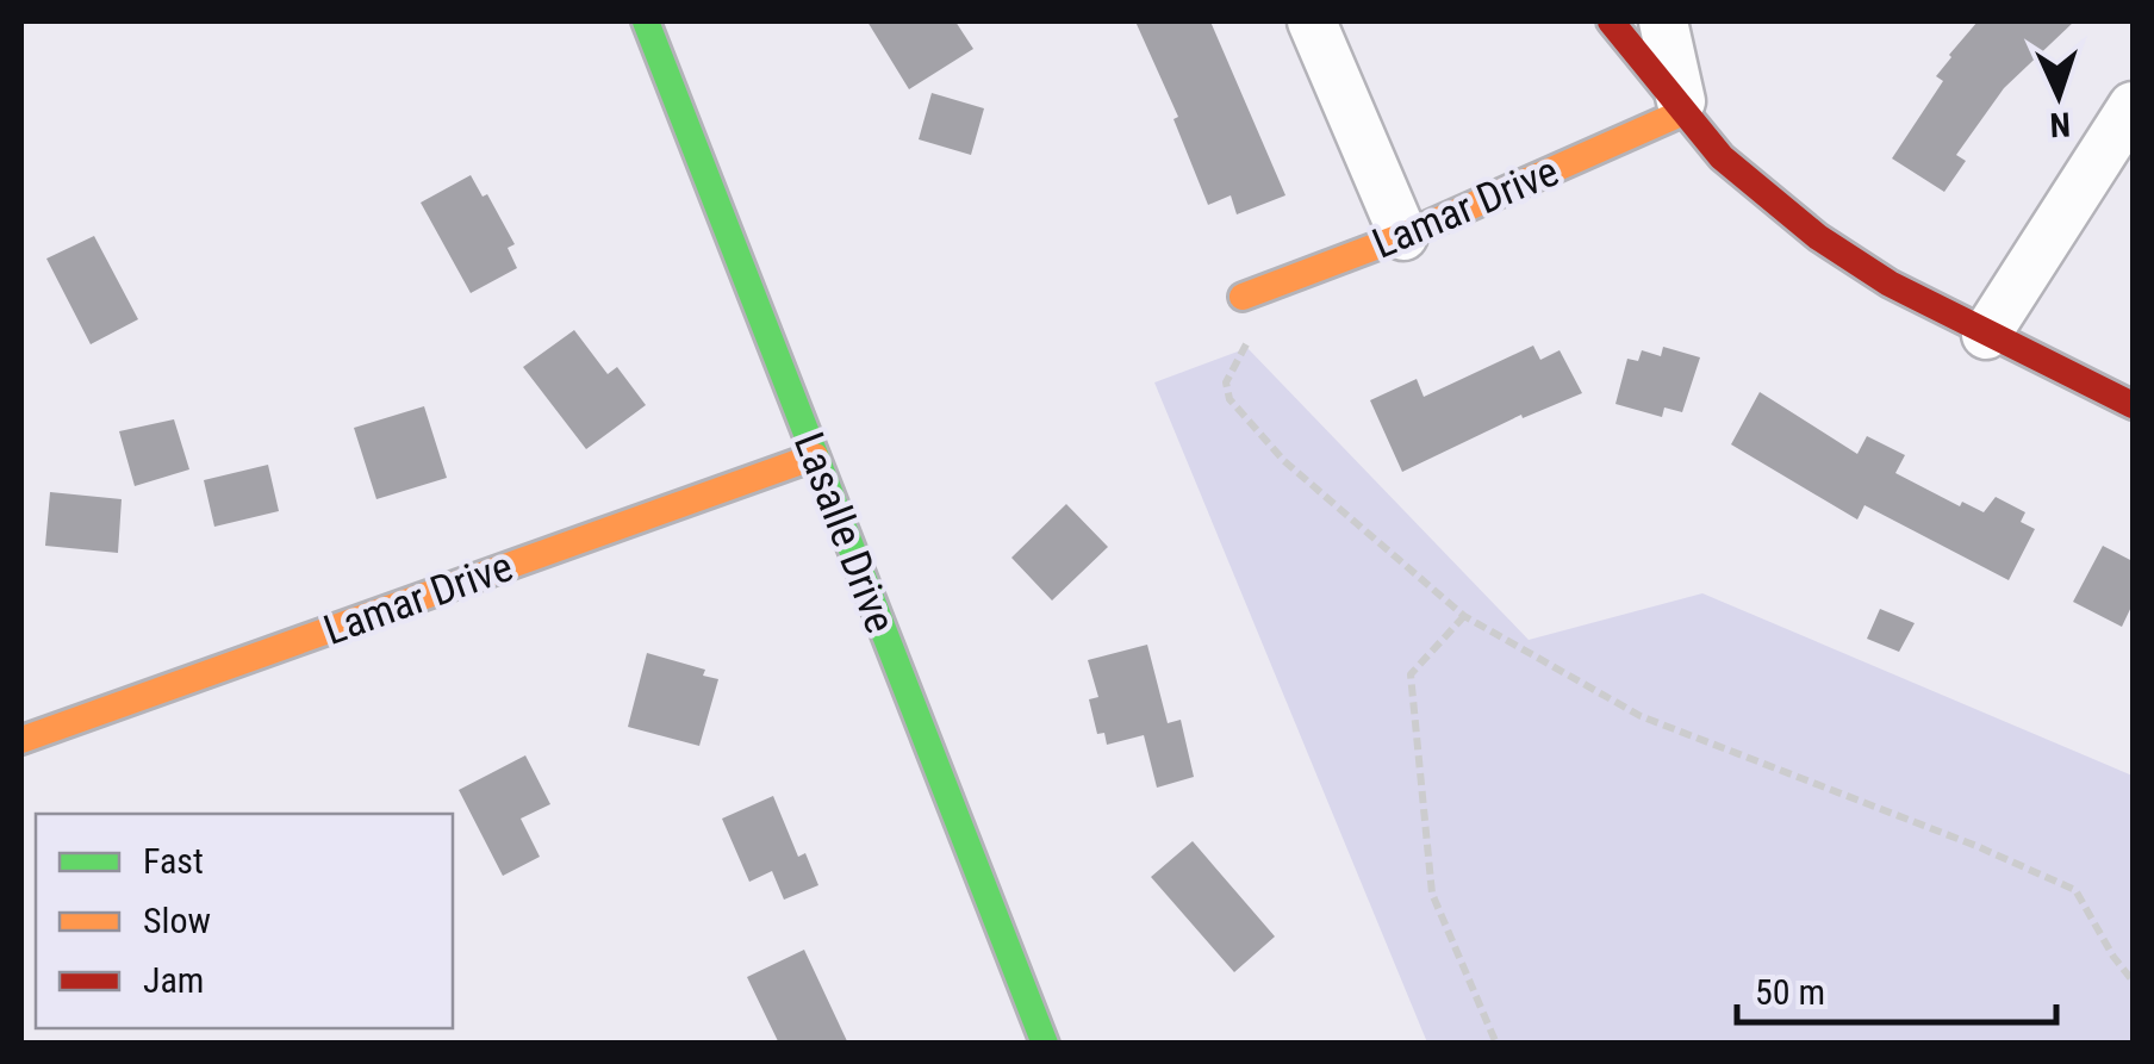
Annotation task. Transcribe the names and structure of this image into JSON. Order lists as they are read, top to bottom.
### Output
{
  "streets": {
    "street": ["Lamar Drive", "Lasalle Drive"]
  },
  "crossings": [
    ["Lamar Drive", "Lasalle Drive"]
  ],
  "legend": ["Fast", "Slow", "Jam"],
  "scale_bar": "50 m",
  "north": "bottom"
}
